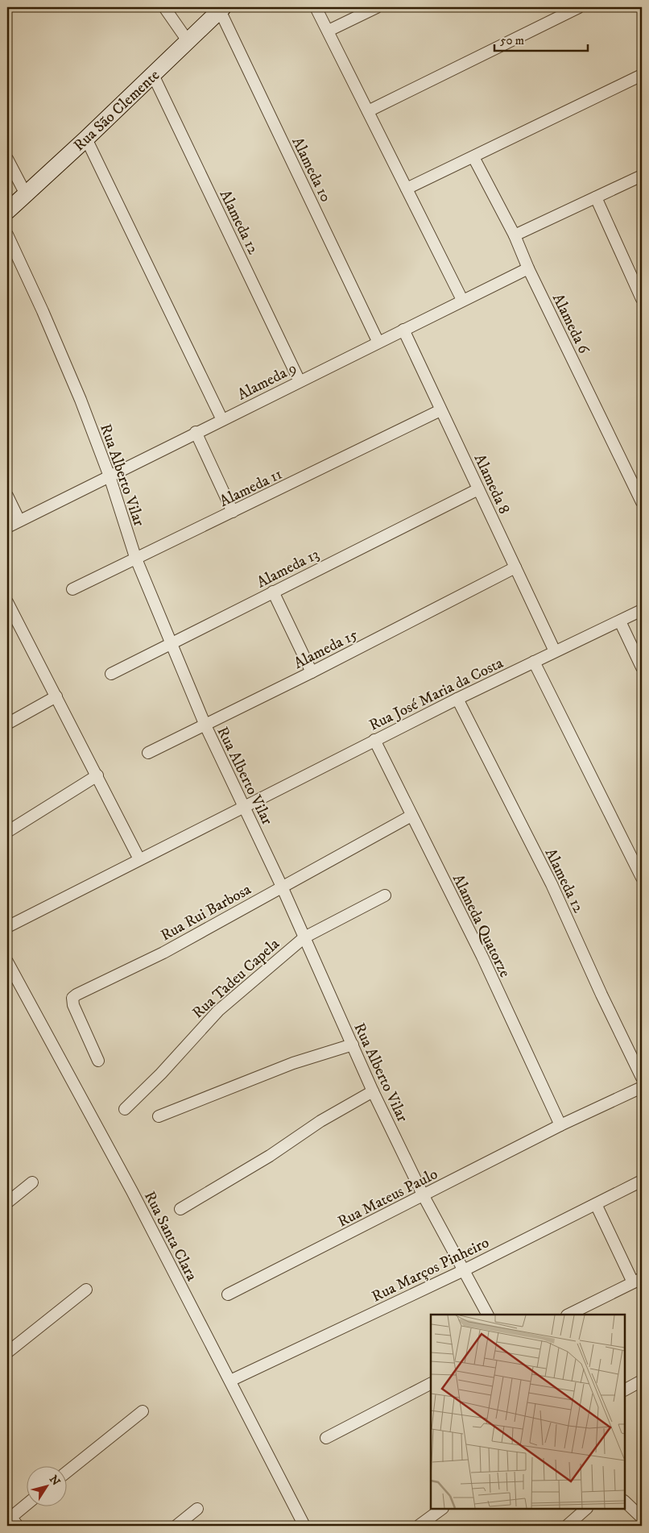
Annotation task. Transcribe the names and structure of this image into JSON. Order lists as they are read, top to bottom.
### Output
{
  "streets": {
    "main road": ["Rua São Clemente"],
    "street": [
      "Alameda 10",
      "Alameda 12",
      "Alameda 6",
      "Alameda 9",
      "Rua Alberto Vilar",
      "Alameda 8",
      "Alameda 11",
      "Alameda 13",
      "Alameda 15",
      "Rua José Maria da Costa",
      "Rua Rui Barbosa",
      "Alameda Quatorze",
      "Rua Tadeu Capela",
      "Rua Mateus Paulo",
      "Rua Santa Clara",
      "Rua Marços Pinheiro"
    ]
  },
  "crossings": [
    ["Rua São Clemente", "Alameda 10"],
    ["Rua São Clemente", "Alameda 12"],
    ["Alameda 10", "Alameda 9"],
    ["Alameda 12", "Alameda 9"],
    ["Alameda 12", "Rua José Maria da Costa"],
    ["Alameda 6", "Alameda 9"],
    ["Alameda 9", "Rua Alberto Vilar"],
    ["Alameda 9", "Alameda 8"],
    ["Rua Alberto Vilar", "Alameda 11"],
    ["Rua Alberto Vilar", "Alameda 13"],
    ["Rua Alberto Vilar", "Alameda 15"],
    ["Rua Alberto Vilar", "Rua José Maria da Costa"],
    ["Rua Alberto Vilar", "Rua Rui Barbosa"],
    ["Rua Alberto Vilar", "Rua Tadeu Capela"],
    ["Rua Alberto Vilar", "Rua Mateus Paulo"],
    ["Rua Alberto Vilar", "Rua Marços Pinheiro"],
    ["Alameda 8", "Alameda 11"],
    ["Alameda 8", "Alameda 13"],
    ["Alameda 8", "Alameda 15"],
    ["Alameda 8", "Rua José Maria da Costa"],
    ["Rua José Maria da Costa", "Alameda Quatorze"],
    ["Rua Rui Barbosa", "Alameda Quatorze"],
    ["Alameda Quatorze", "Rua Mateus Paulo"],
    ["Rua Santa Clara", "Rua Marços Pinheiro"]
  ],
  "scale_bar": "50 m",
  "north": "top right"
}
